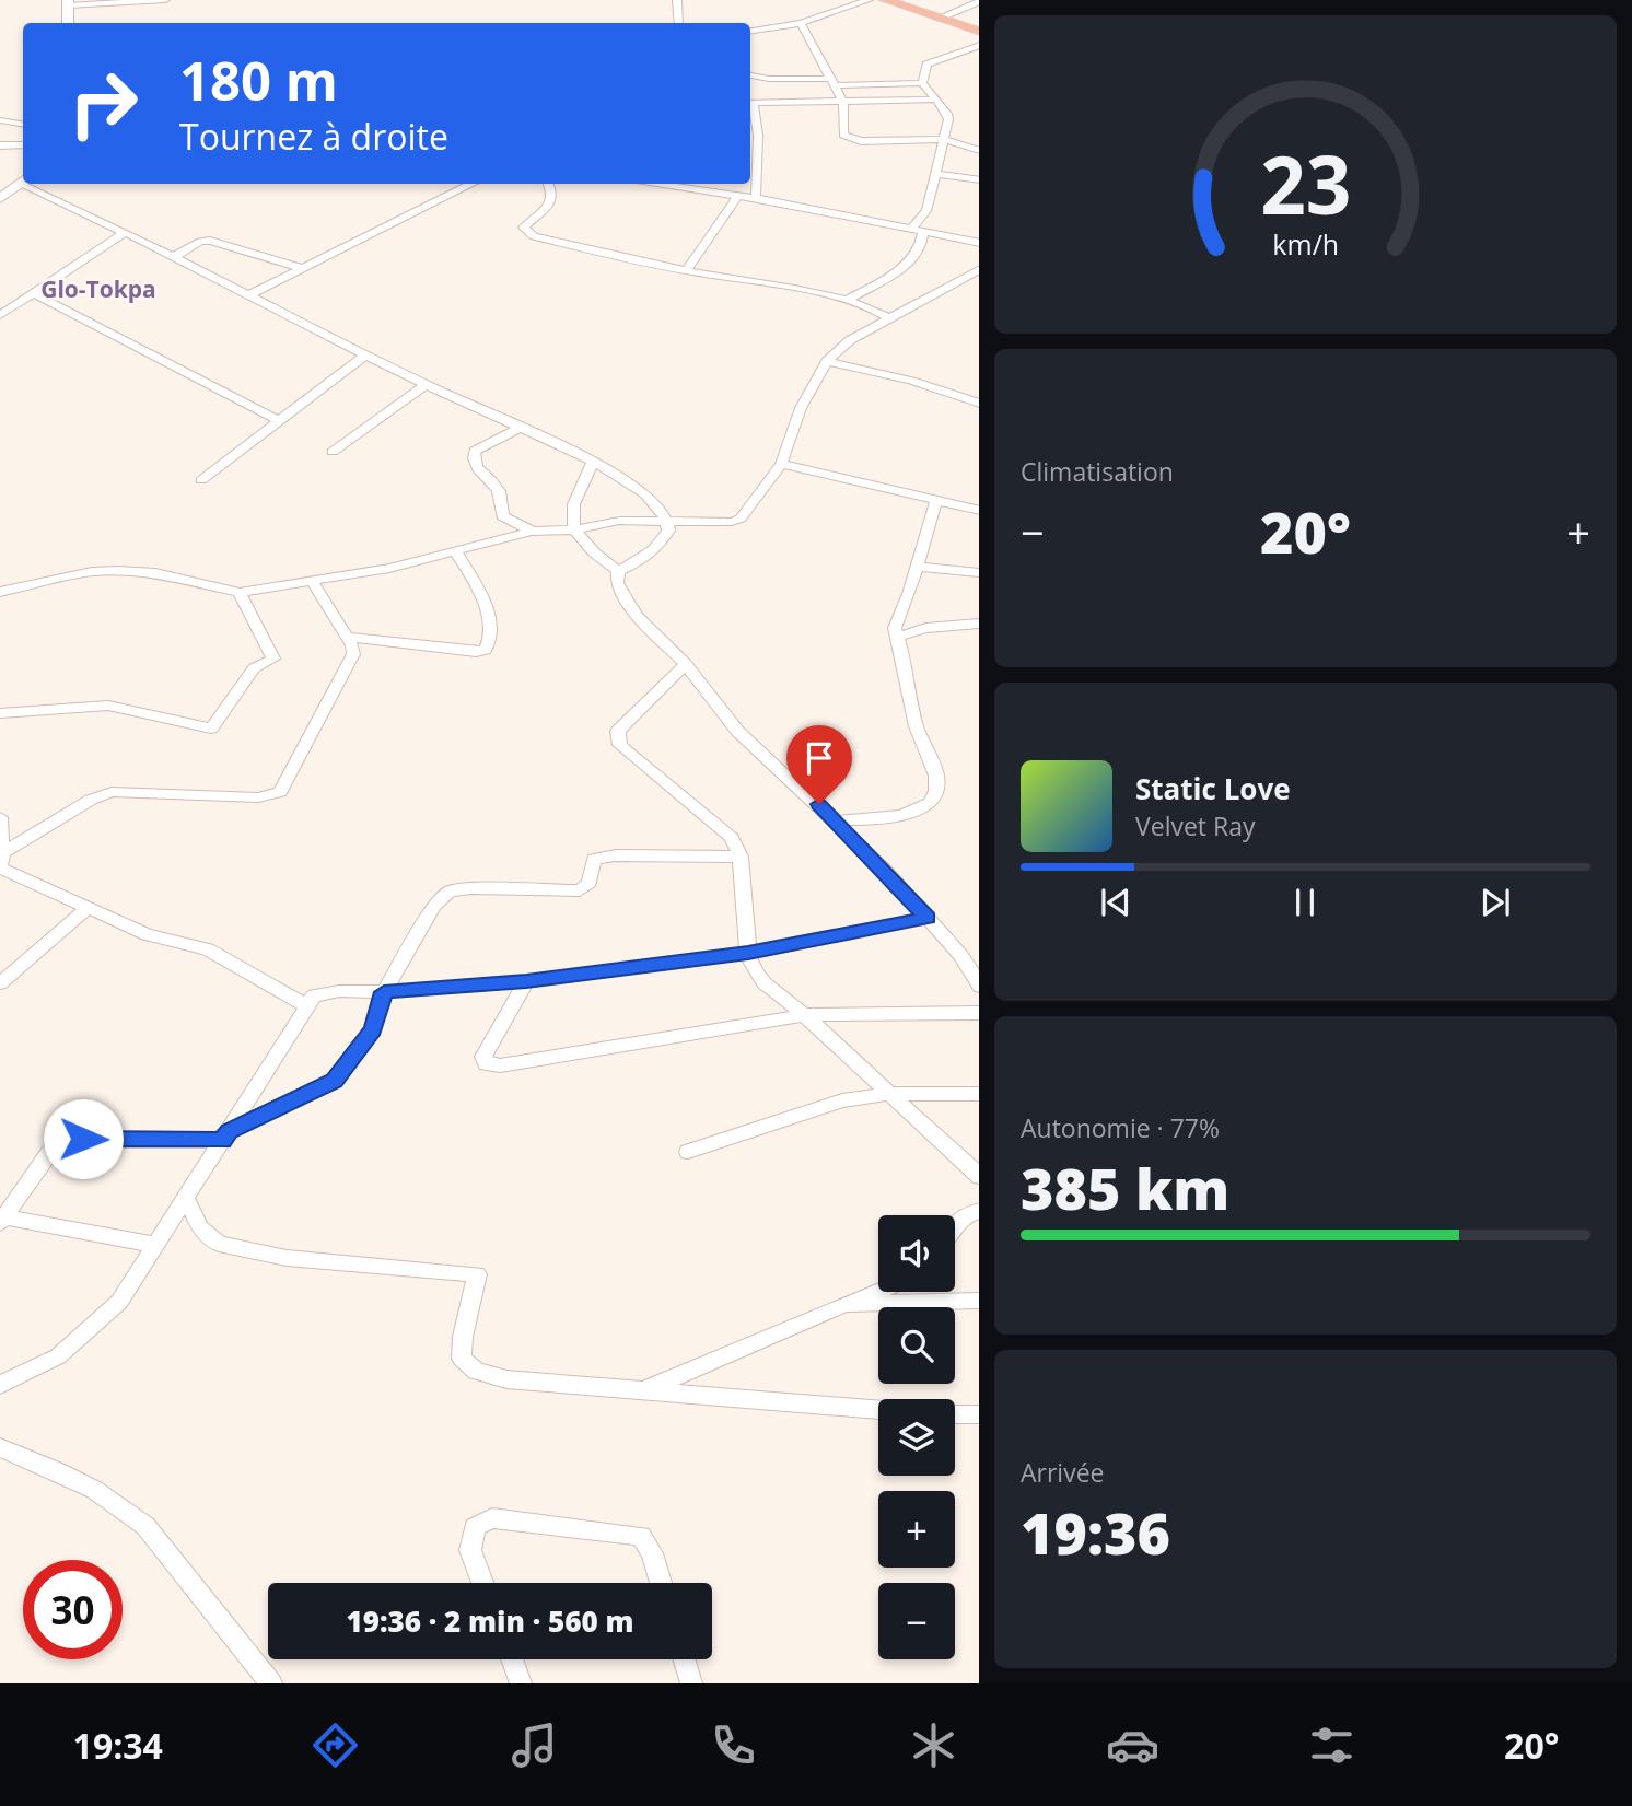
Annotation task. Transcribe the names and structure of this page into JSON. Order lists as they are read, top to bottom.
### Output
{
  "districts": ["Glo-Tokpa"],
  "page": {
    "turn": ["180 m", "Tournez à droite"],
    "tile": [
      "Climatisation",
      ["Autonomie · 77%", "385 km"],
      ["Arrivée", "19:36"]
    ],
    "heat": ["−", "20°", "+"],
    "song": ["Static Love", "Velvet Ray"],
    "map_buttons": ["+", "−"],
    "limit": "30",
    "trip": "19:36 · 2 min · 560 m",
    "tabs": ["19:34", "20°"],
    "gauge": ["23", "km/h"]
  }
}
